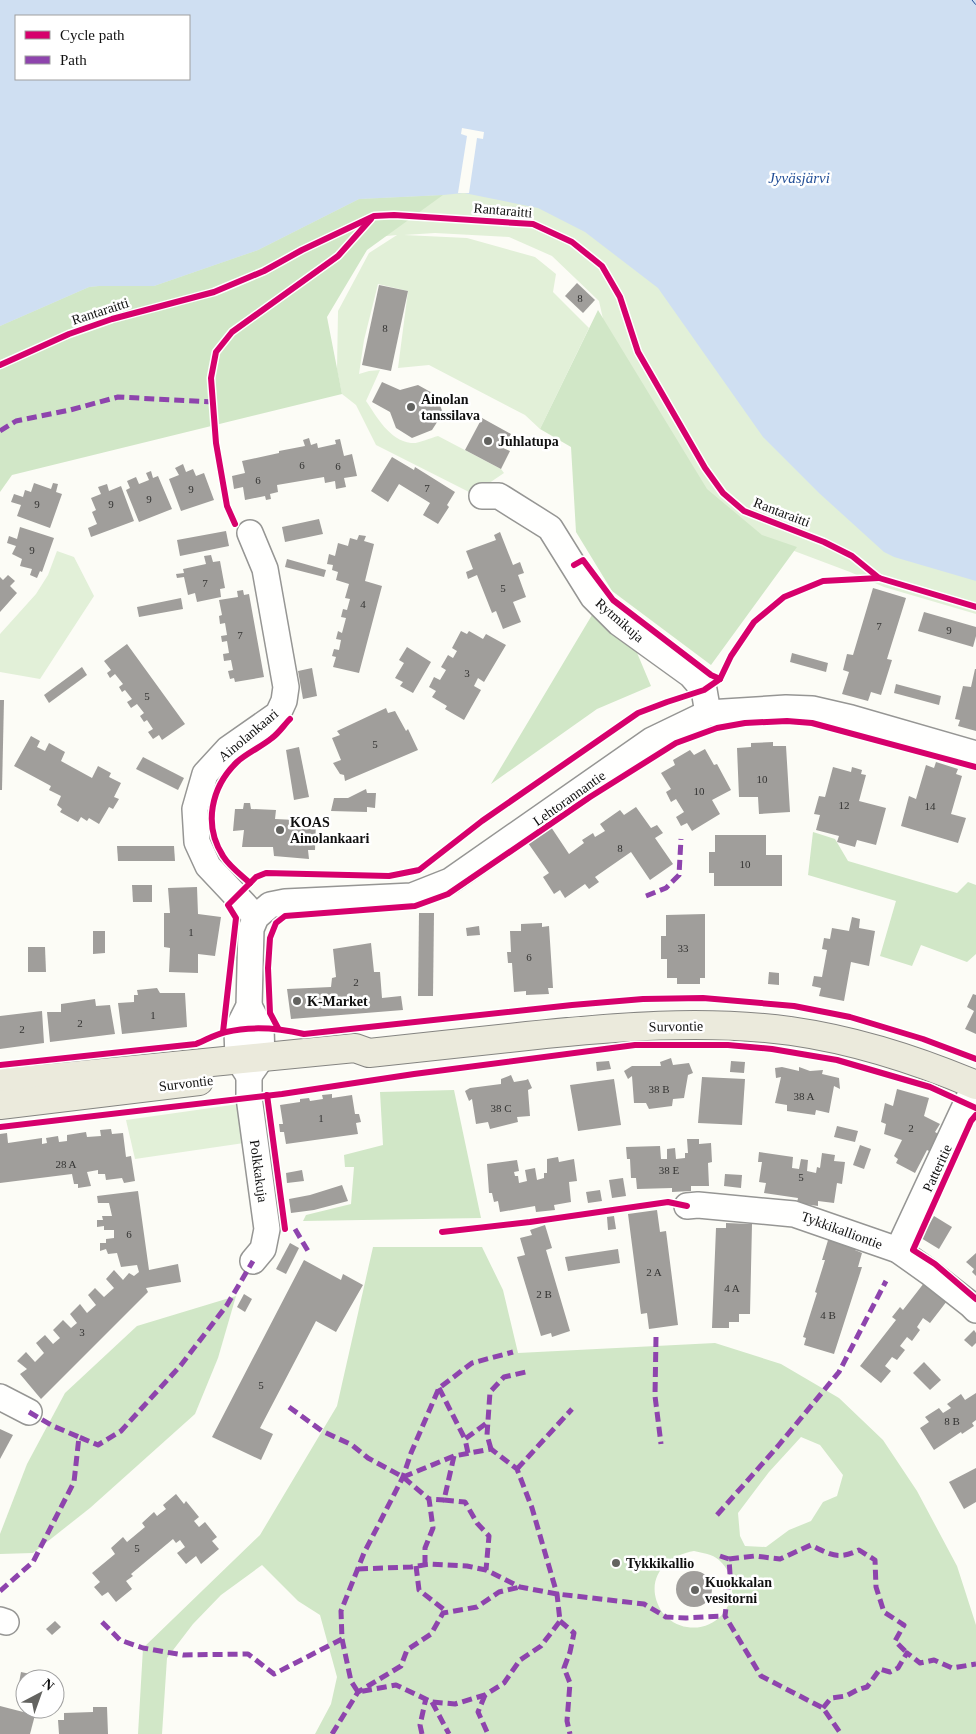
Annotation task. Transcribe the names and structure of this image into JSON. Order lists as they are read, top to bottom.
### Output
{
  "streets": {
    "main road": ["Survontie"],
    "street": [
      "Rytmikuja",
      "Ainolankaari",
      "Lehtorannantie",
      "Patteritie",
      "Polkkakuja",
      "Tykkikalliontie"
    ],
    "cycle path": ["Rantaraitti"]
  },
  "crossings": [
    ["Rytmikuja", "Lehtorannantie"],
    ["Ainolankaari", "Lehtorannantie"],
    ["Survontie", "Patteritie"],
    ["Survontie", "Polkkakuja"],
    ["Patteritie", "Tykkikalliontie"]
  ],
  "water": ["Jyväsjärvi"],
  "places": [
    "Ainolan tanssilava",
    "Juhlatupa",
    "KOAS Ainolankaari",
    "K-Market",
    "Tykkikallio",
    "Kuokkalan vesitorni"
  ],
  "house_numbers": [
    "8",
    "8",
    "6",
    "6",
    "6",
    "7",
    "9",
    "9",
    "9",
    "9",
    "9",
    "7",
    "5",
    "4",
    "7",
    "9",
    "7",
    "3",
    "5",
    "5",
    "10",
    "10",
    "12",
    "14",
    "8",
    "10",
    "1",
    "33",
    "6",
    "2",
    "1",
    "2",
    "2",
    "38 B",
    "38 A",
    "38 C",
    "1",
    "2",
    "28 A",
    "38 E",
    "5",
    "6",
    "2 A",
    "4 A",
    "2 B",
    "4 B",
    "3",
    "5",
    "8 B",
    "5"
  ],
  "legend": ["Cycle path", "Path"],
  "north": "top right"
}
